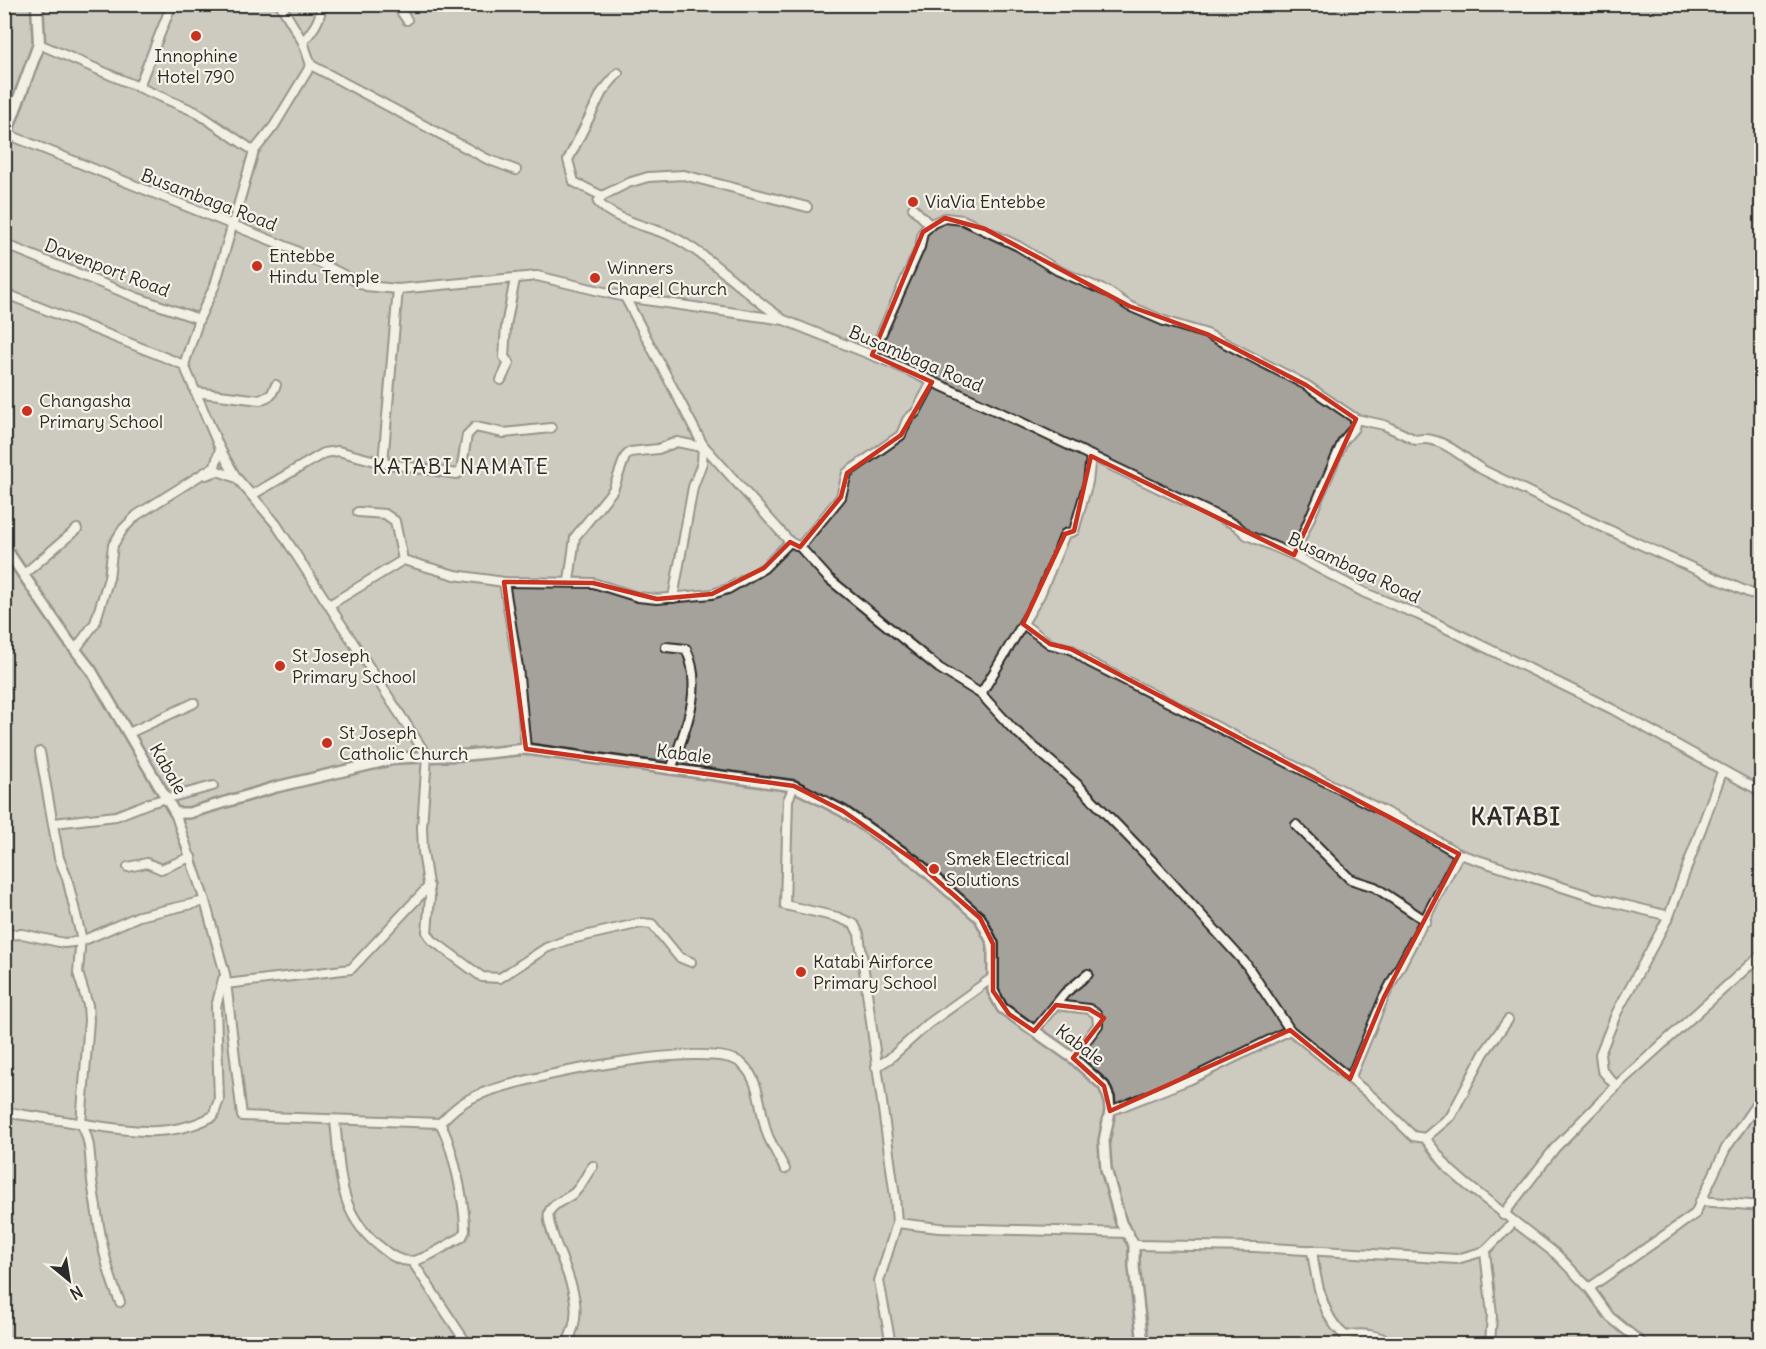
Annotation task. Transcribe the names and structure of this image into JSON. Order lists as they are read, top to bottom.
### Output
{
  "streets": {
    "street": ["Busambaga Road", "Davenport Road", "Kabale"]
  },
  "districts": ["KATABI NAMATE", "KATABI"],
  "places": [
    "Innophine Hotel 790",
    "ViaVia Entebbe",
    "Entebbe Hindu Temple",
    "Winners Chapel Church",
    "Changasha Primary School",
    "St Joseph Primary School",
    "St Joseph Catholic Church",
    "Smek Electrical Solutions",
    "Katabi Airforce Primary School"
  ],
  "north": "bottom right"
}
